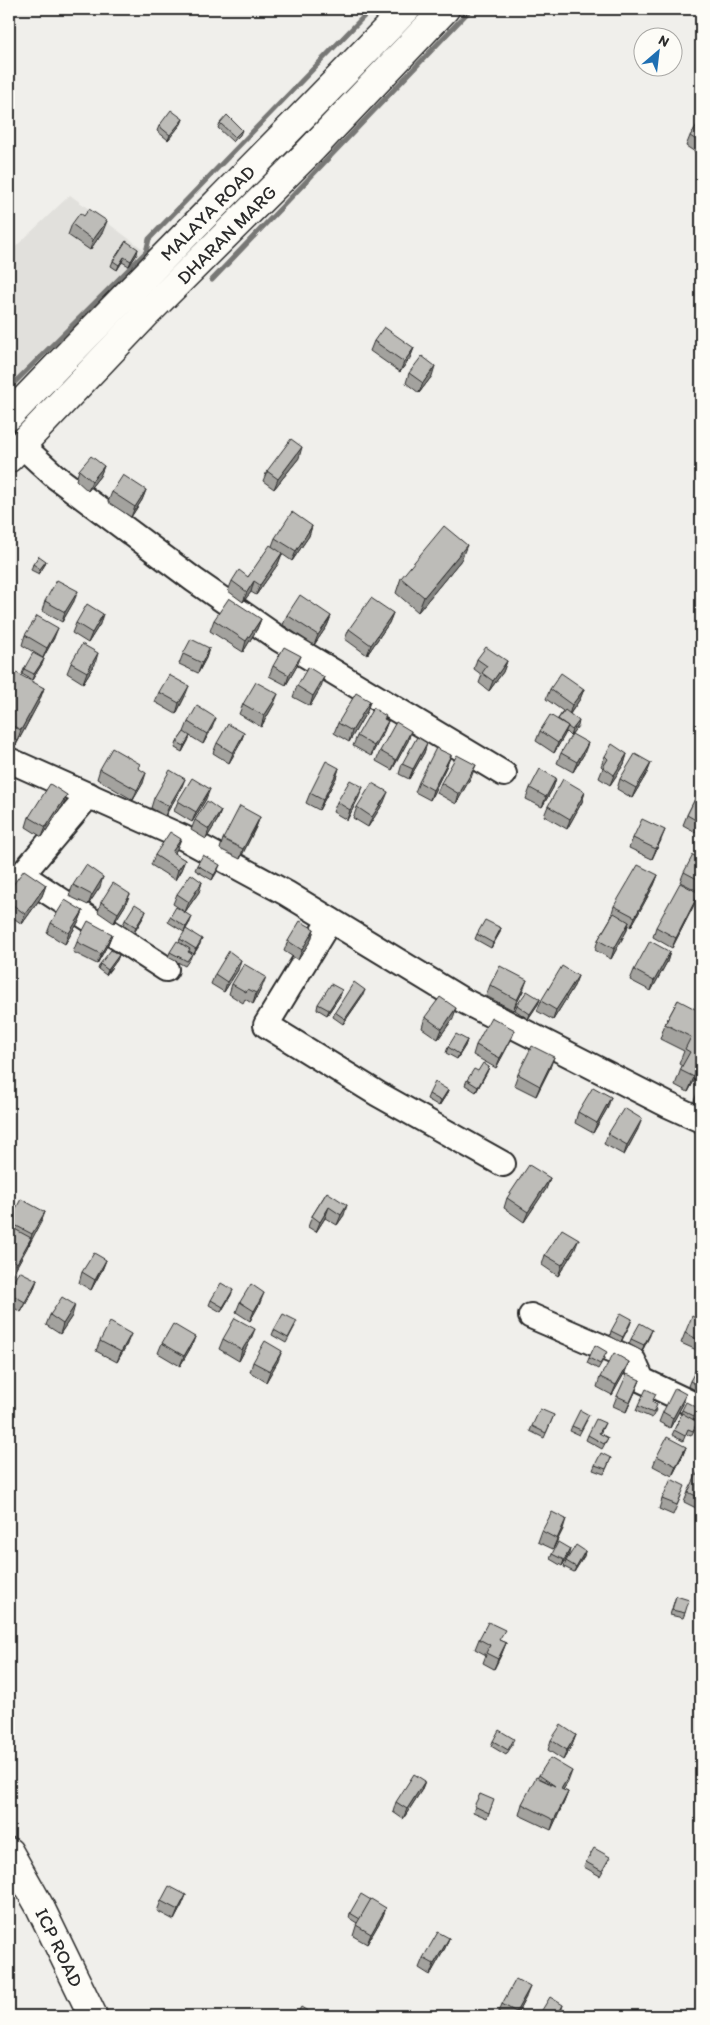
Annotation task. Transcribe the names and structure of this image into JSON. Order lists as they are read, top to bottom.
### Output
{
  "streets": {
    "main road": ["MALAYA ROAD", "DHARAN MARG", "ICP ROAD"]
  },
  "north": "top right"
}
